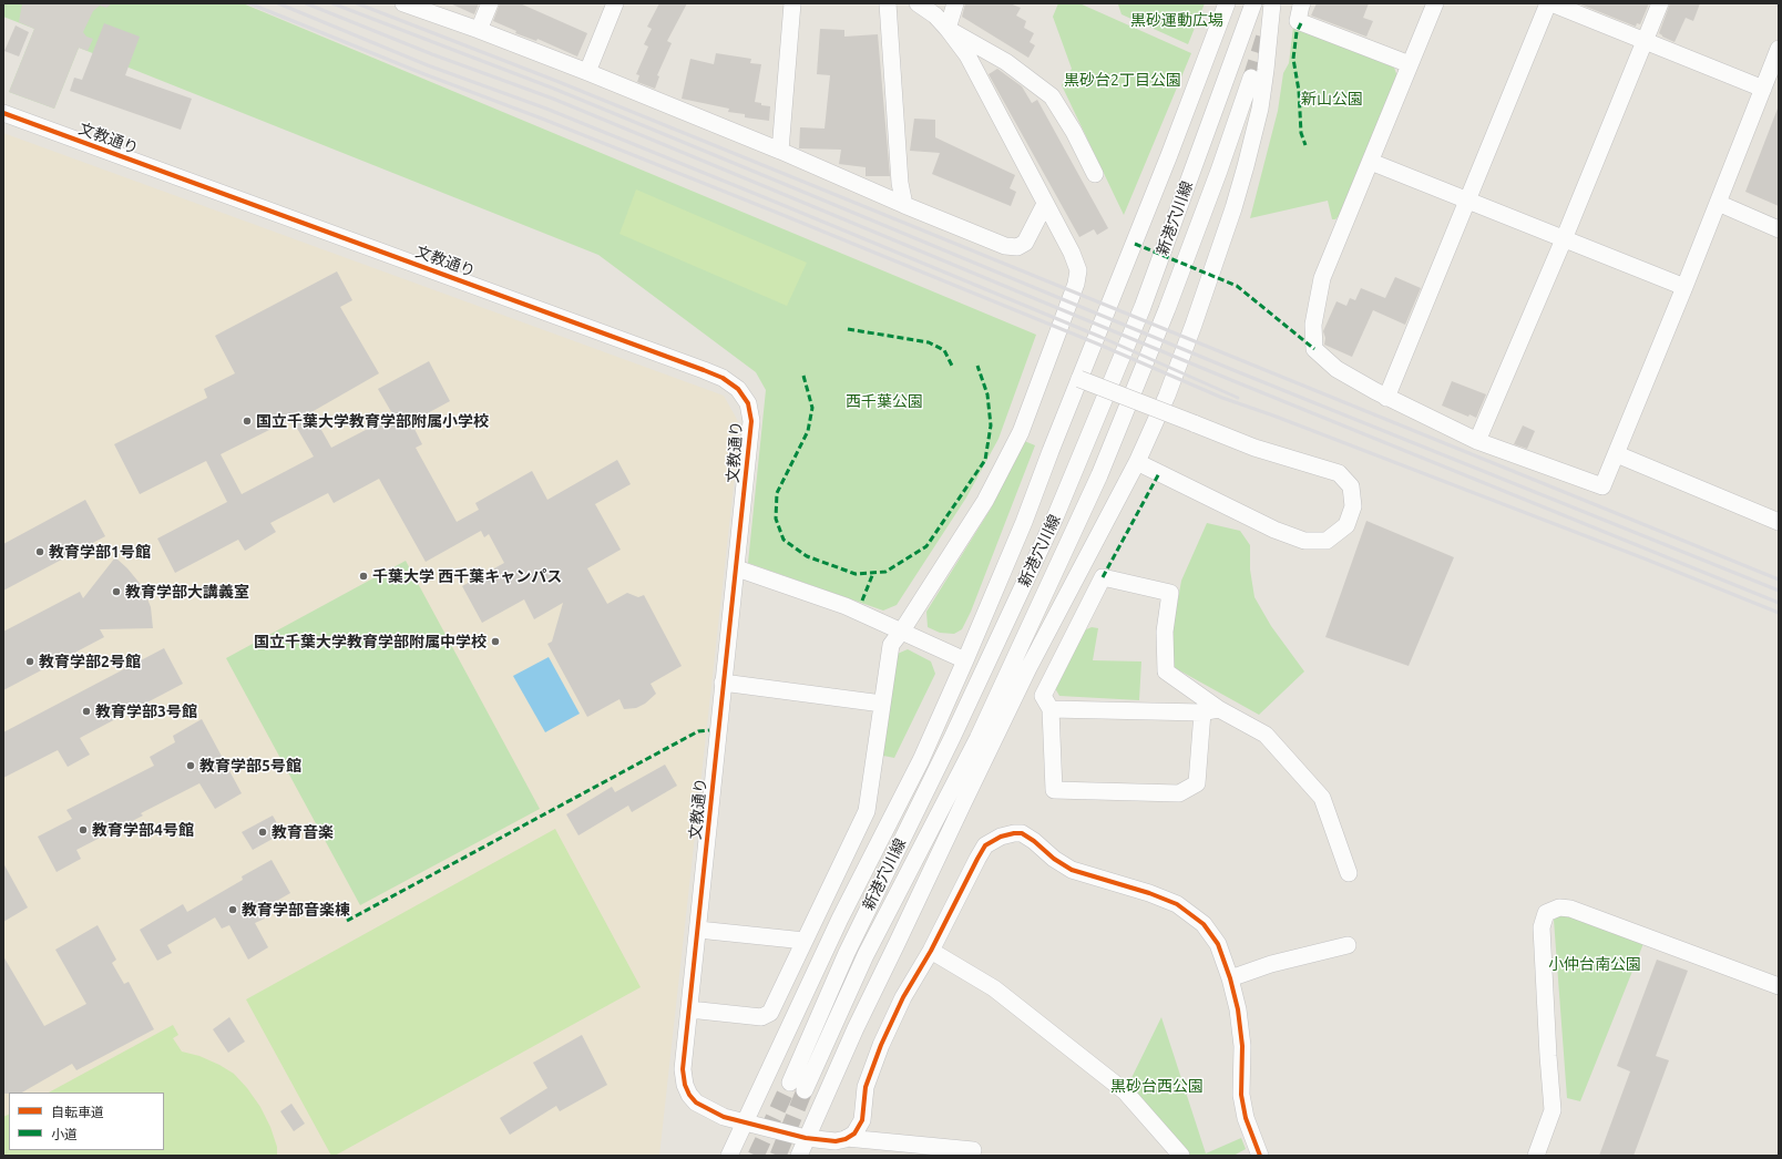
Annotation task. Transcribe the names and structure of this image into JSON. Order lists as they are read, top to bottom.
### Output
{
  "streets": {
    "street": ["文教通り", "新港穴川線"]
  },
  "parks": [
    "黒砂運動広場",
    "黒砂台2丁目公園",
    "新山公園",
    "西千葉公園",
    "小仲台南公園",
    "黒砂台西公園"
  ],
  "places": [
    "国立千葉大学教育学部附属小学校",
    "教育学部1号館",
    "千葉大学 西千葉キャンパス",
    "教育学部大講義室",
    "国立千葉大学教育学部附属中学校",
    "教育学部2号館",
    "教育学部3号館",
    "教育学部5号館",
    "教育学部4号館",
    "教育音楽",
    "教育学部音楽棟"
  ],
  "legend": ["自転車道", "小道"]
}
